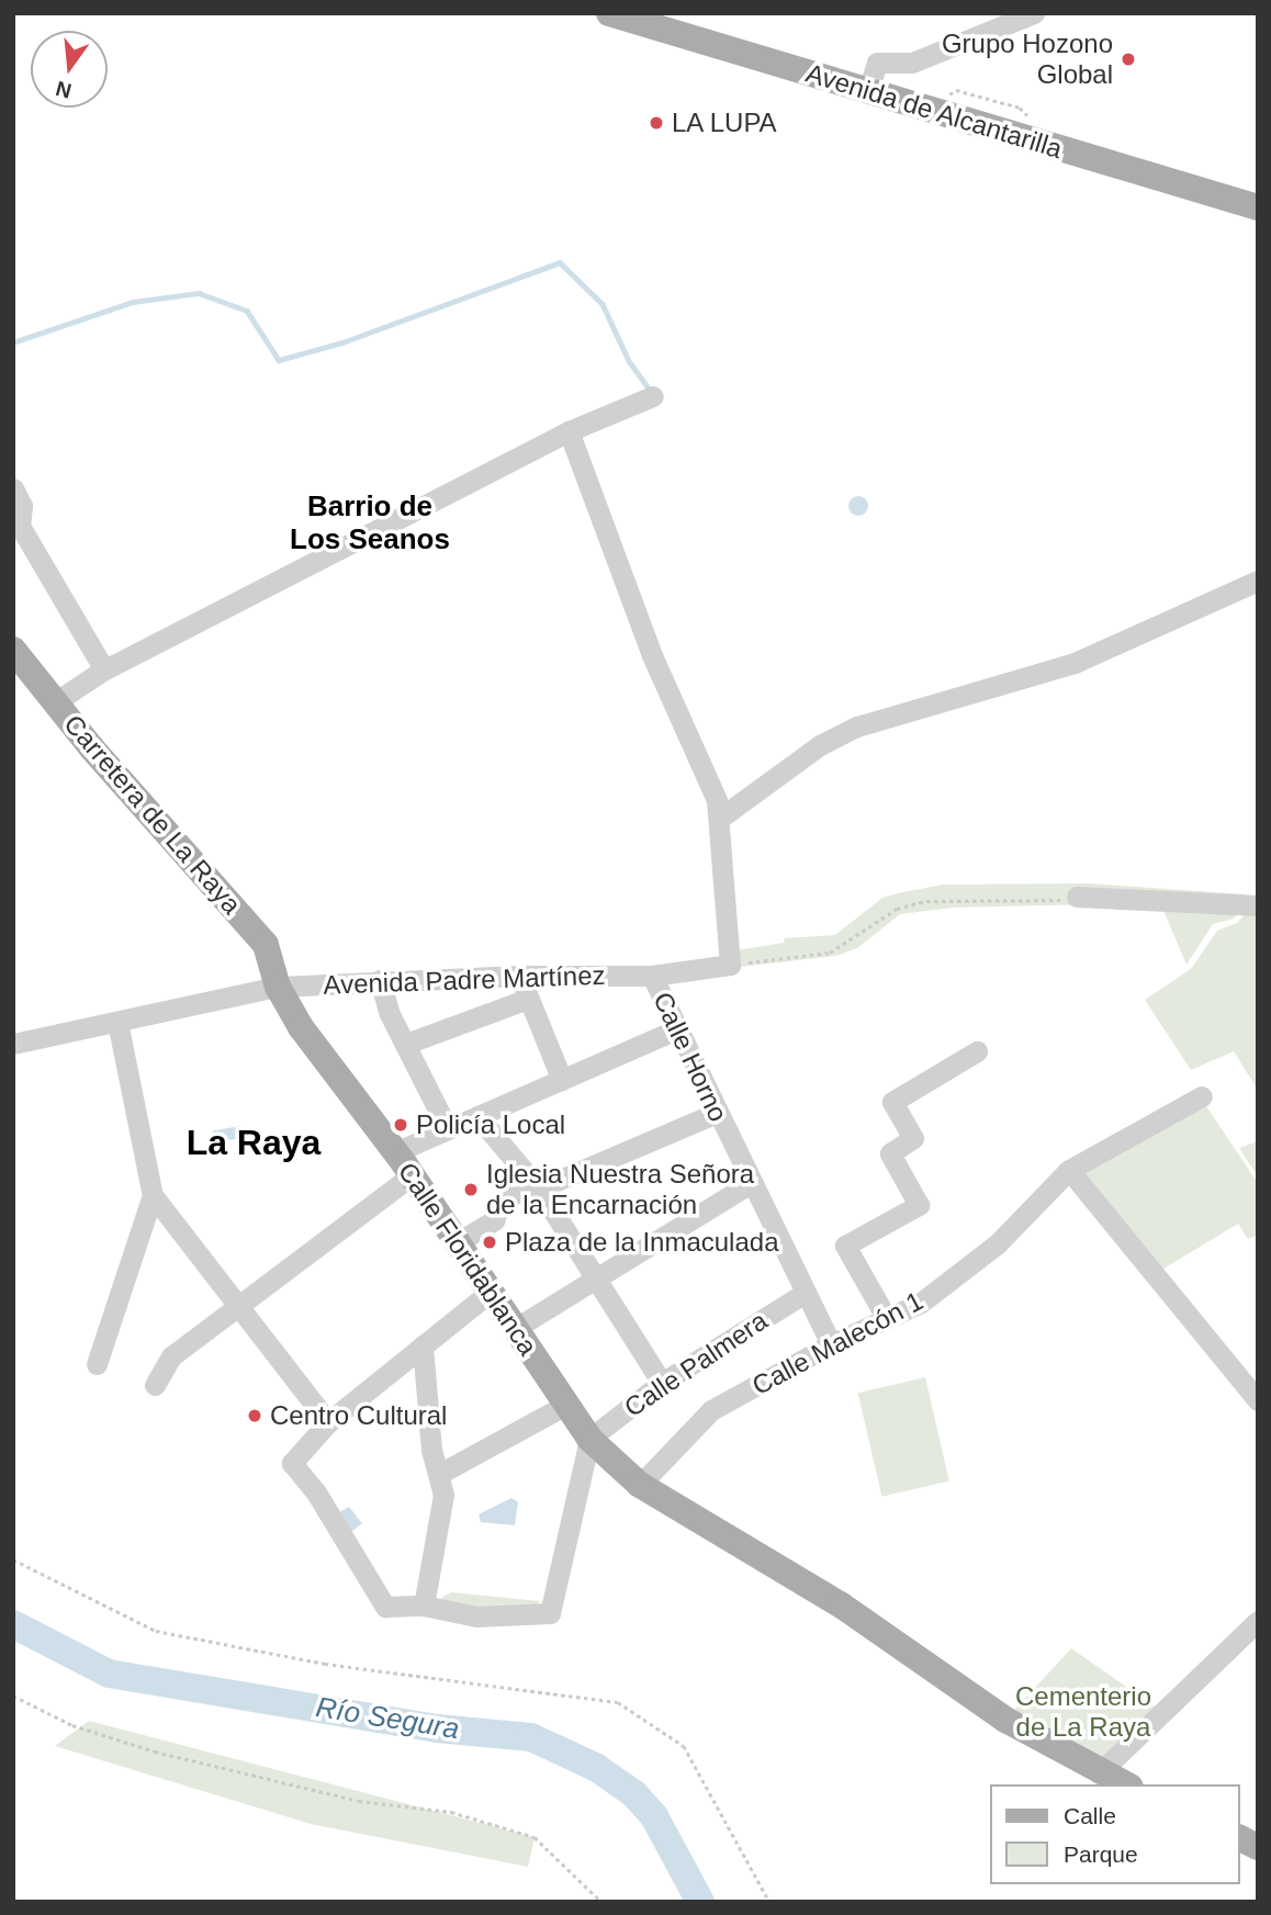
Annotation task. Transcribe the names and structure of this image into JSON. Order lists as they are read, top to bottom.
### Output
{
  "streets": {
    "main road": ["Avenida de Alcantarilla", "Carretera de La Raya", "Calle Floridablanca"],
    "street": [
      "Avenida Padre Martínez",
      "Calle Horno",
      "Calle Malecón 1",
      "Calle Palmera"
    ]
  },
  "crossings": [
    ["Carretera de La Raya", "Avenida Padre Martínez"],
    ["Carretera de La Raya", "Calle Floridablanca"],
    ["Avenida Padre Martínez", "Calle Horno"],
    ["Avenida Padre Martínez", "Calle Floridablanca"],
    ["Calle Horno", "Calle Malecón 1"],
    ["Calle Horno", "Calle Palmera"],
    ["Calle Floridablanca", "Calle Malecón 1"],
    ["Calle Floridablanca", "Calle Palmera"]
  ],
  "districts": ["Barrio de Los Seanos", "La Raya"],
  "water": ["Río Segura"],
  "parks": ["Cementerio de La Raya"],
  "places": [
    "Grupo Hozono Global",
    "LA LUPA",
    "Policía Local",
    "Iglesia Nuestra Señora de la Encarnación",
    "Plaza de la Inmaculada",
    "Centro Cultural"
  ],
  "legend": ["Calle", "Parque"],
  "north": "bottom"
}
